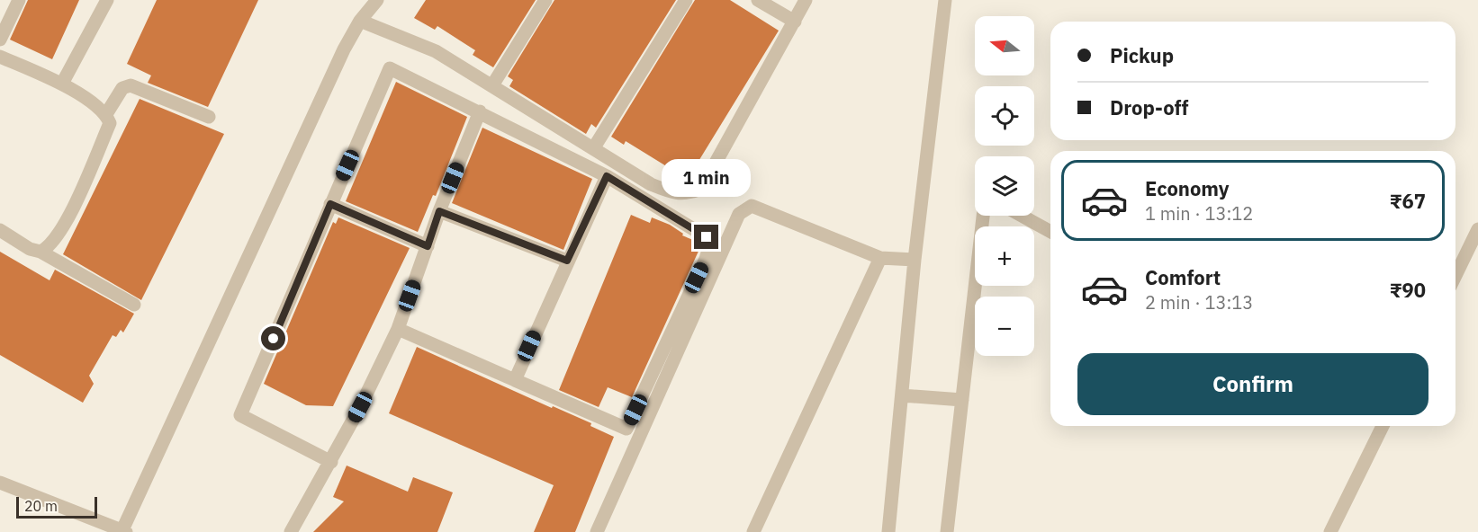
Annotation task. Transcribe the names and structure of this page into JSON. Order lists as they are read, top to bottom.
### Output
{
  "scale_bar": "20 m",
  "north": "left",
  "page": {
    "map_buttons": ["+", "−"],
    "banner": ["Pickup", "Drop-off"],
    "bubble": "1 min",
    "list": [
      {
        "name": "Economy",
        "note": "1 min · 13:12",
        "value": "₹67"
      },
      {
        "name": "Comfort",
        "note": "2 min · 13:13",
        "value": "₹90"
      }
    ],
    "buttons": "Confirm",
    "scale": "20 m"
  }
}
